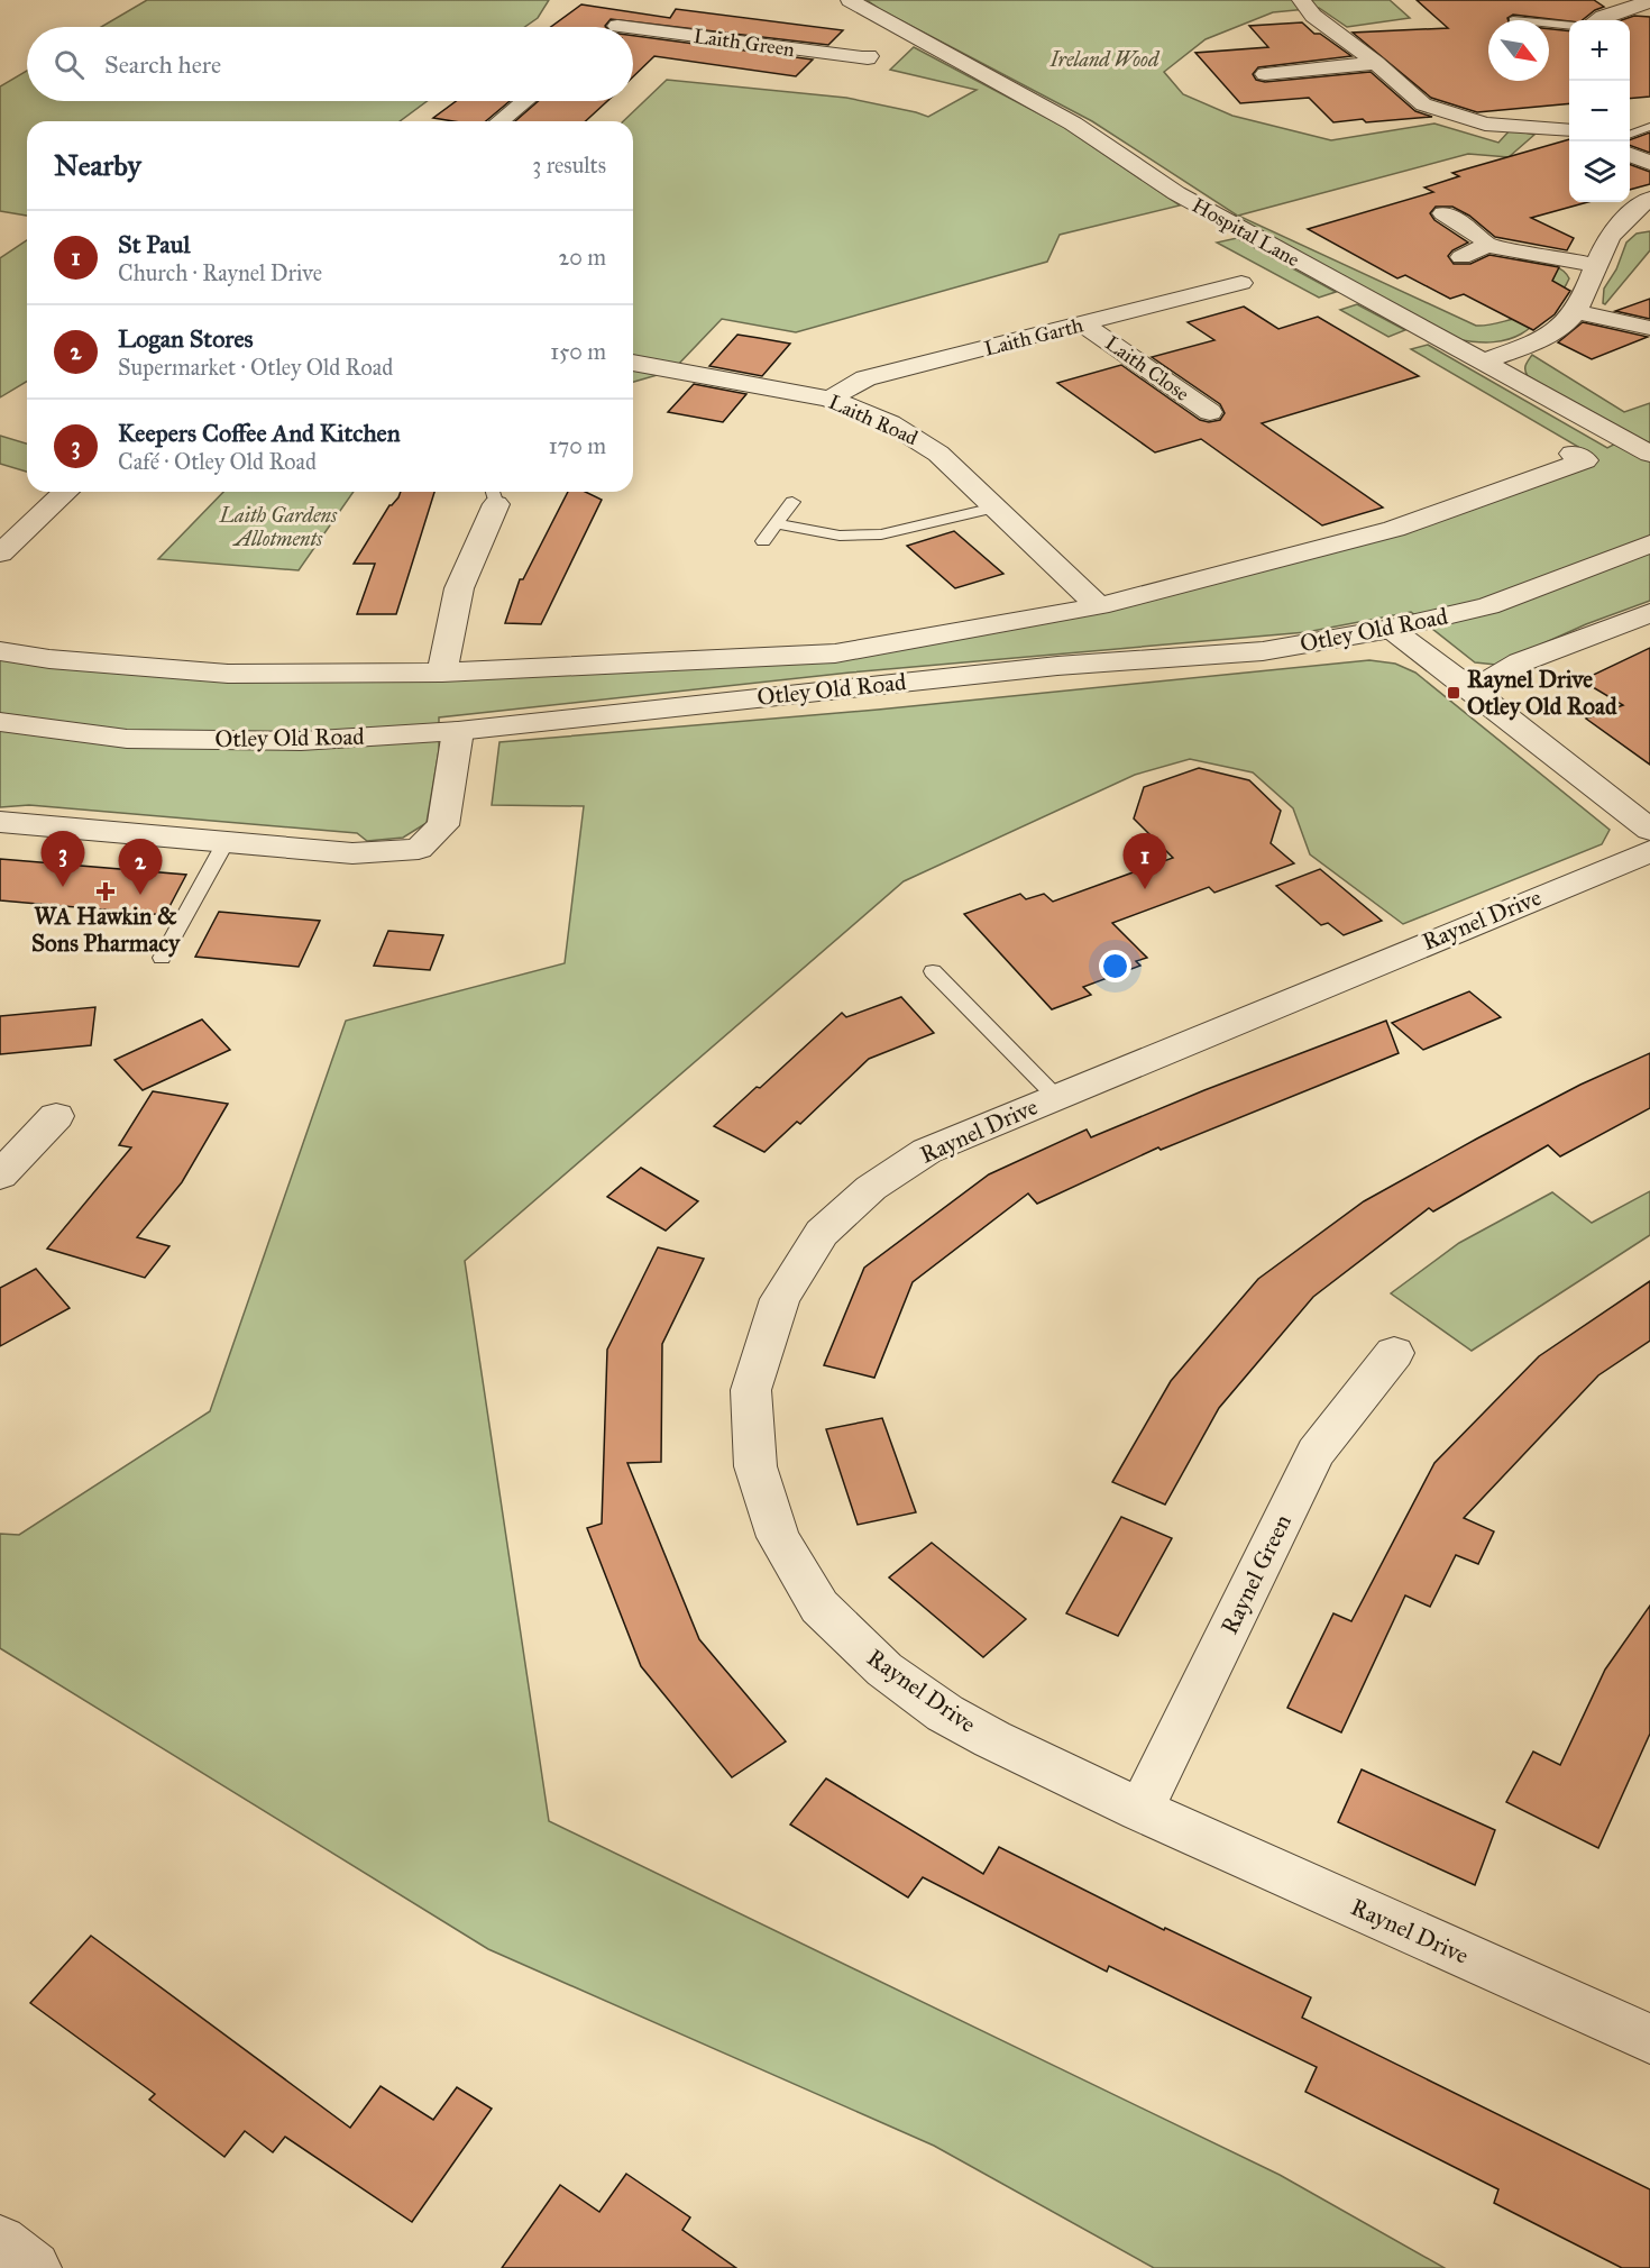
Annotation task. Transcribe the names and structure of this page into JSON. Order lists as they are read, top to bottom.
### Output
{
  "streets": {
    "street": [
      "Laith Green",
      "Hospital Lane",
      "Laith Garth",
      "Laith Close",
      "Laith Road",
      "Otley Old Road",
      "Raynel Drive",
      "Raynel Green"
    ]
  },
  "crossings": [
    ["Laith Garth", "Laith Close"],
    ["Laith Garth", "Laith Road"],
    ["Laith Road", "Otley Old Road"],
    ["Raynel Drive", "Raynel Green"]
  ],
  "parks": ["Ireland Wood", "Laith Gardens Allotments"],
  "places": {
    "transit": ["Raynel Drive Otley Old Road"],
    "health": ["WA Hawkin & Sons Pharmacy"]
  },
  "north": "bottom right",
  "page": {
    "map_buttons": ["+", "−"],
    "search": "Search here",
    "heading": ["Nearby", "3 results"],
    "list": [
      {
        "mark": "1",
        "name": "St Paul",
        "note": "Church · Raynel Drive",
        "value": "20 m"
      },
      {
        "mark": "2",
        "name": "Logan Stores",
        "note": "Supermarket · Otley Old Road",
        "value": "150 m"
      },
      {
        "mark": "3",
        "name": "Keepers Coffee And Kitchen",
        "note": "Café · Otley Old Road",
        "value": "170 m"
      }
    ],
    "pins": ["3", "1", "2"]
  }
}
